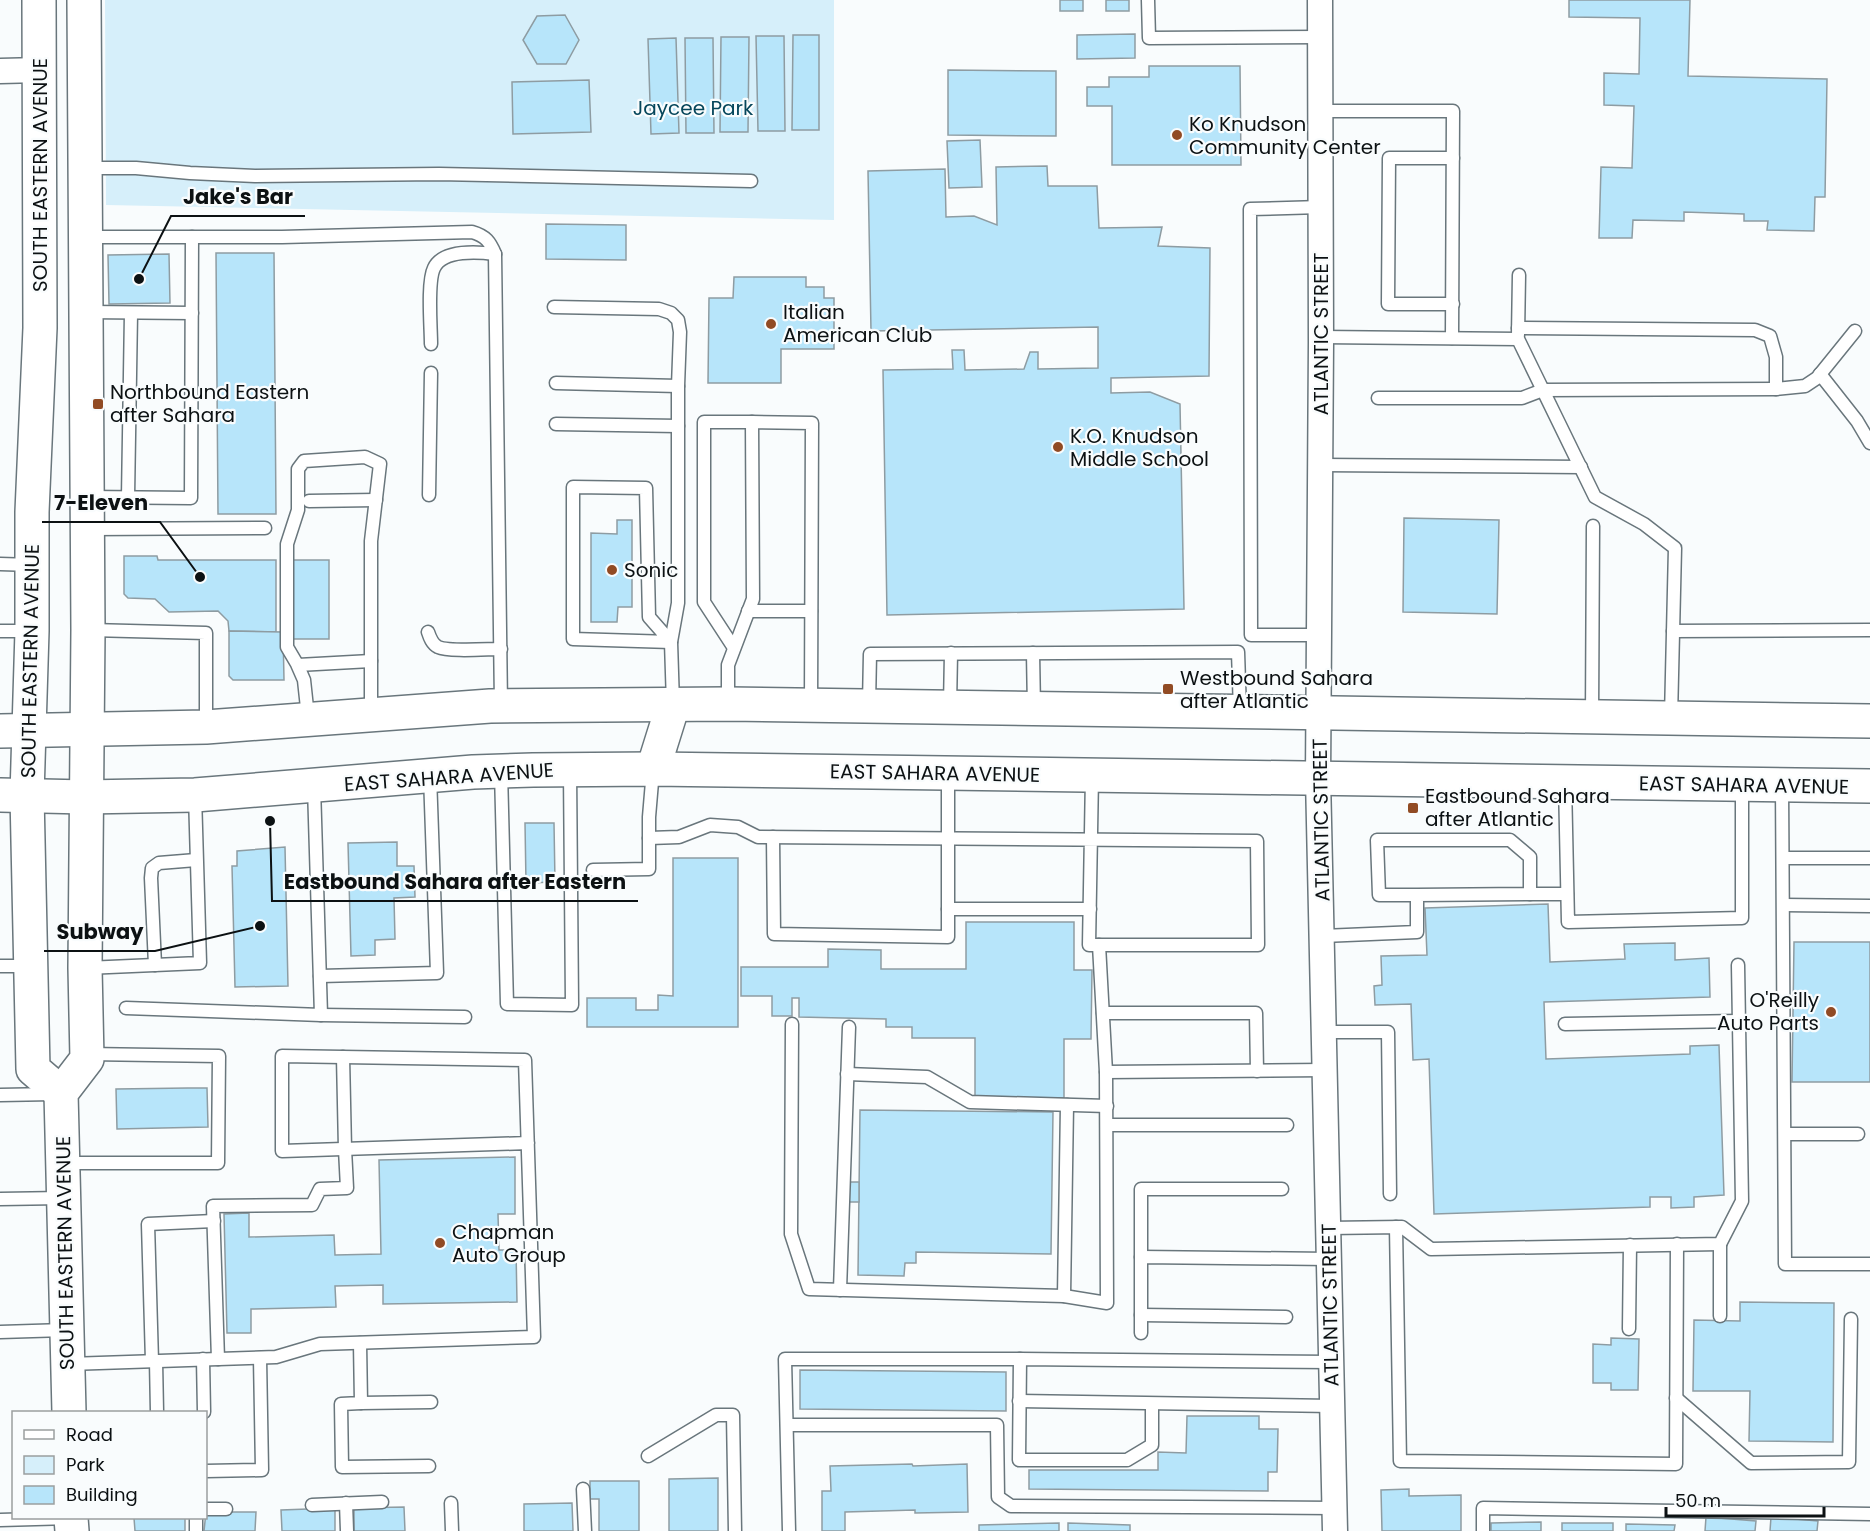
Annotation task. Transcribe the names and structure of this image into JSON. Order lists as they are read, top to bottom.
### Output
{
  "streets": {
    "main road": ["SOUTH EASTERN AVENUE", "EAST SAHARA AVENUE"],
    "street": ["ATLANTIC STREET"]
  },
  "crossings": [
    ["SOUTH EASTERN AVENUE", "EAST SAHARA AVENUE"],
    ["ATLANTIC STREET", "EAST SAHARA AVENUE"]
  ],
  "parks": ["Jaycee Park"],
  "places": {
    "other": [
      "Ko Knudson Community Center",
      "Jake's Bar",
      "Italian American Club",
      "K.O. Knudson Middle School",
      "Sonic",
      "7-Eleven",
      "Eastbound Sahara after Eastern",
      "Subway",
      "O'Reilly Auto Parts",
      "Chapman Auto Group"
    ],
    "transit": ["Northbound Eastern after Sahara", "Westbound Sahara after Atlantic", "Eastbound Sahara after Atlantic"]
  },
  "legend": ["Road", "Park", "Building"],
  "scale_bar": "50 m"
}
